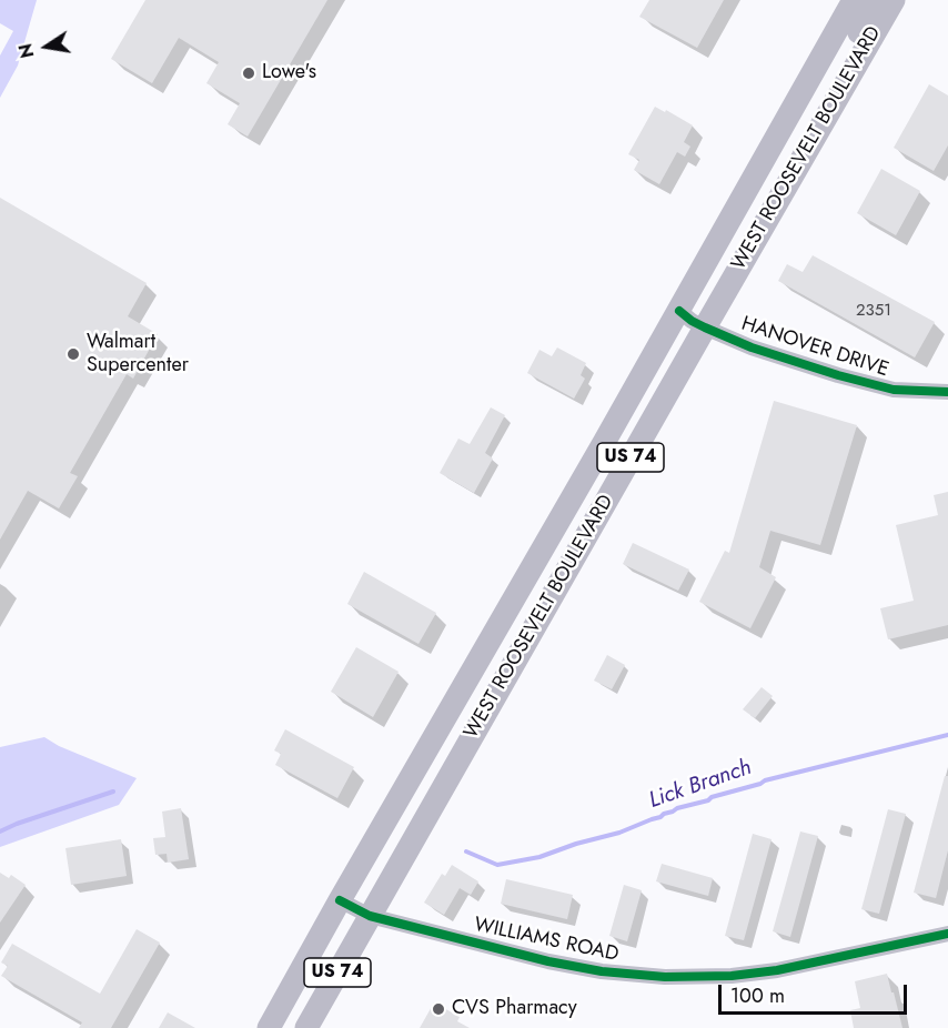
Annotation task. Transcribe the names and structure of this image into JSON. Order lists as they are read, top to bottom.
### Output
{
  "streets": {
    "highway": ["WEST ROOSEVELT BOULEVARD", "US 74"],
    "street": ["HANOVER DRIVE", "WILLIAMS ROAD"]
  },
  "crossings": [
    ["WEST ROOSEVELT BOULEVARD", "HANOVER DRIVE"],
    ["WEST ROOSEVELT BOULEVARD", "WILLIAMS ROAD"]
  ],
  "water": ["Lick Branch"],
  "places": ["Lowe's", "Walmart Supercenter", "CVS Pharmacy"],
  "house_numbers": ["2351"],
  "scale_bar": "100 m",
  "north": "left"
}
